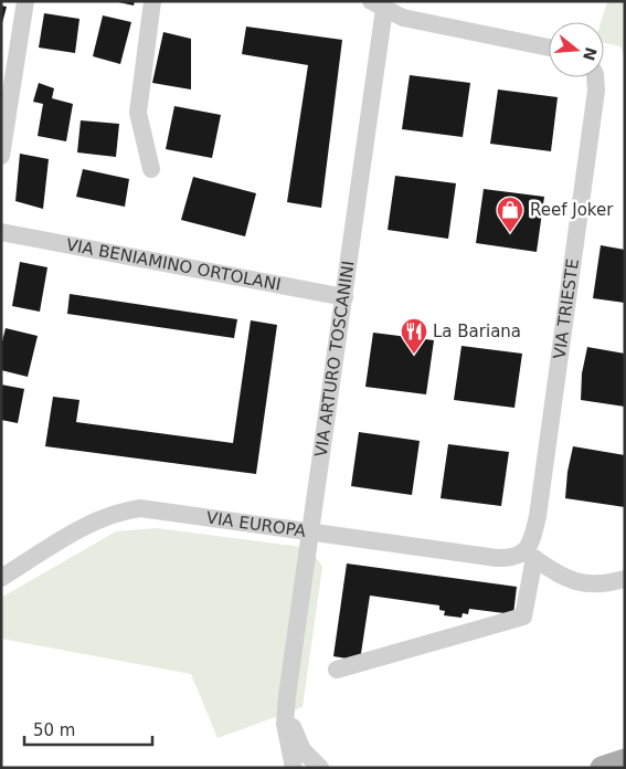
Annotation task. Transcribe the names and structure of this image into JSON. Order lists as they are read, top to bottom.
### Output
{
  "streets": {
    "street": [
      "VIA BENIAMINO ORTOLANI",
      "VIA TRIESTE",
      "VIA ARTURO TOSCANINI",
      "VIA EUROPA"
    ]
  },
  "crossings": [
    ["VIA BENIAMINO ORTOLANI", "VIA ARTURO TOSCANINI"],
    ["VIA TRIESTE", "VIA EUROPA"],
    ["VIA ARTURO TOSCANINI", "VIA EUROPA"]
  ],
  "places": {
    "shop": ["Reef Joker"],
    "restaurant": ["La Bariana"]
  },
  "scale_bar": "50 m",
  "north": "right"
}
